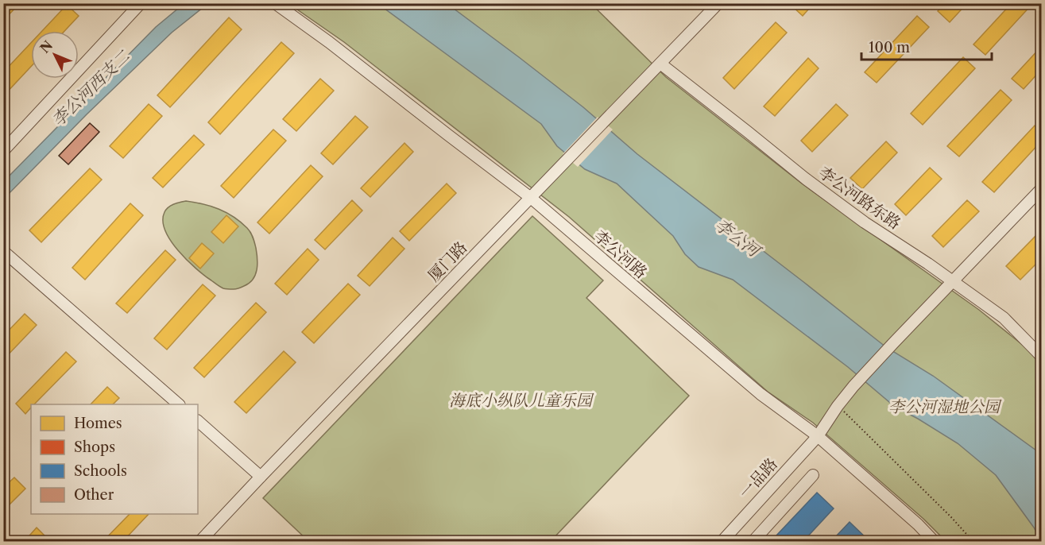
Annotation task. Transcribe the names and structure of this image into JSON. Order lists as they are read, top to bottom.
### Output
{
  "streets": {
    "street": [
      "李公河路东路",
      "李公河路",
      "厦门路",
      "一品路"
    ]
  },
  "crossings": [
    ["李公河路东路", "厦门路"],
    ["李公河路东路", "一品路"],
    ["李公河路", "厦门路"],
    ["李公河路", "一品路"]
  ],
  "water": ["李公河西支二", "李公河"],
  "parks": ["海底小纵队儿童乐园", "李公河湿地公园"],
  "legend": [
    "Homes",
    "Shops",
    "Schools",
    "Other"
  ],
  "scale_bar": "100 m",
  "north": "top left"
}
